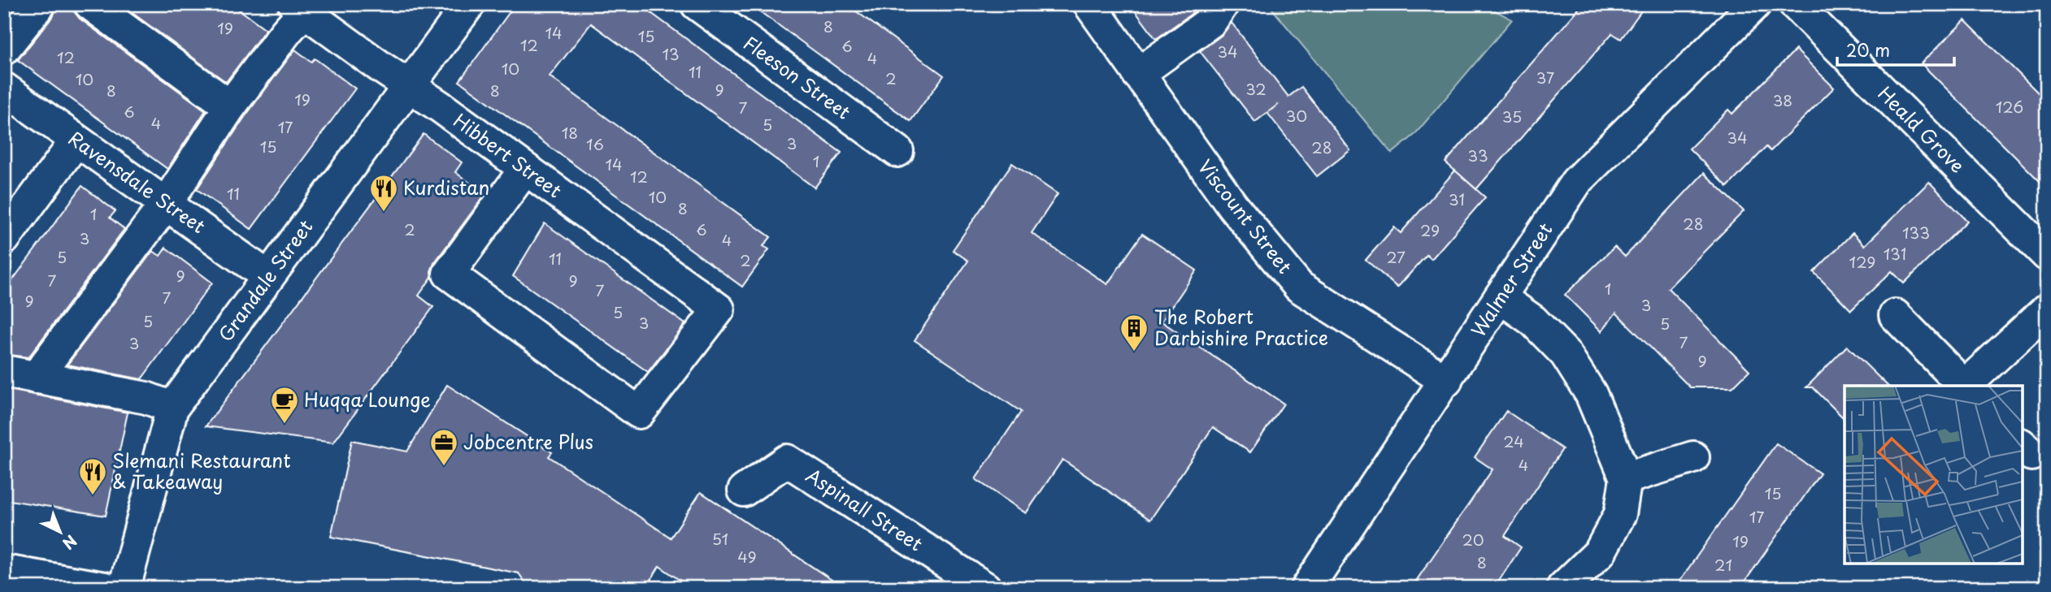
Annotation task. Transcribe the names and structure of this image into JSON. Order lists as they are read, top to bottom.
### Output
{
  "streets": {
    "street": [
      "Fleeson Street",
      "Heald Grove",
      "Hibbert Street",
      "Ravensdale Street",
      "Viscount Street",
      "Walmer Street",
      "Grandale Street",
      "Aspinall Street"
    ]
  },
  "crossings": [
    ["Hibbert Street", "Grandale Street"],
    ["Ravensdale Street", "Grandale Street"],
    ["Viscount Street", "Walmer Street"]
  ],
  "places": {
    "restaurant": ["Kurdistan", "Slemani Restaurant & Takeaway"],
    "building": ["The Robert Darbishire Practice"],
    "cafe": ["Huqqa Lounge"],
    "office": ["Jobcentre Plus"]
  },
  "house_numbers": [
    "8",
    "19",
    "14",
    "15",
    "12",
    "6",
    "34",
    "13",
    "12",
    "4",
    "10",
    "11",
    "37",
    "2",
    "10",
    "32",
    "9",
    "8",
    "8",
    "19",
    "38",
    "126",
    "7",
    "6",
    "30",
    "35",
    "4",
    "5",
    "17",
    "18",
    "34",
    "3",
    "16",
    "15",
    "28",
    "33",
    "1",
    "14",
    "12",
    "11",
    "10",
    "31",
    "8",
    "1",
    "28",
    "2",
    "6",
    "29",
    "133",
    "3",
    "4",
    "131",
    "5",
    "27",
    "11",
    "2",
    "129",
    "9",
    "7",
    "9",
    "1",
    "7",
    "7",
    "9",
    "3",
    "5",
    "5",
    "3",
    "5",
    "7",
    "3",
    "9",
    "24",
    "4",
    "15",
    "17",
    "51",
    "20",
    "19",
    "49",
    "8",
    "21"
  ],
  "scale_bar": "20 m",
  "north": "bottom right"
}
